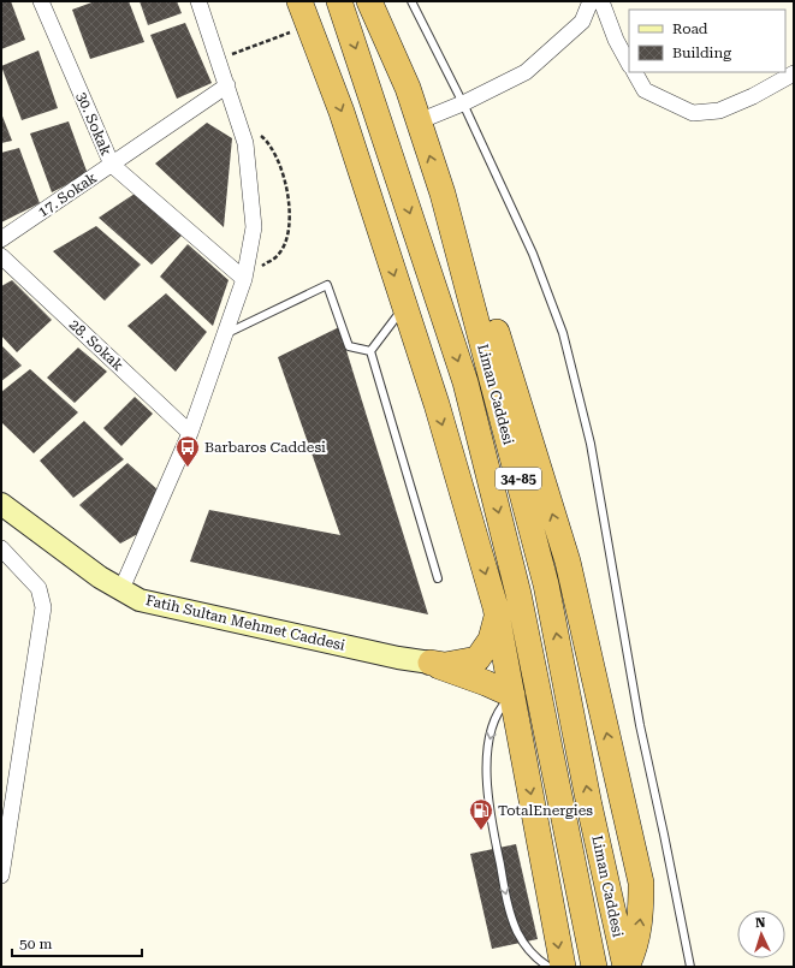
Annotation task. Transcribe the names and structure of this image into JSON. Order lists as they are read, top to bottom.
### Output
{
  "streets": {
    "highway": ["Liman Caddesi", "34-85"],
    "main road": ["Fatih Sultan Mehmet Caddesi"],
    "street": ["30. Sokak", "17. Sokak", "28. Sokak"]
  },
  "crossings": [
    ["30. Sokak", "17. Sokak"]
  ],
  "places": {
    "bus stop": ["Barbaros Caddesi"],
    "fuel station": ["TotalEnergies"]
  },
  "legend": ["Road", "Building"],
  "scale_bar": "50 m",
  "north": "top"
}
